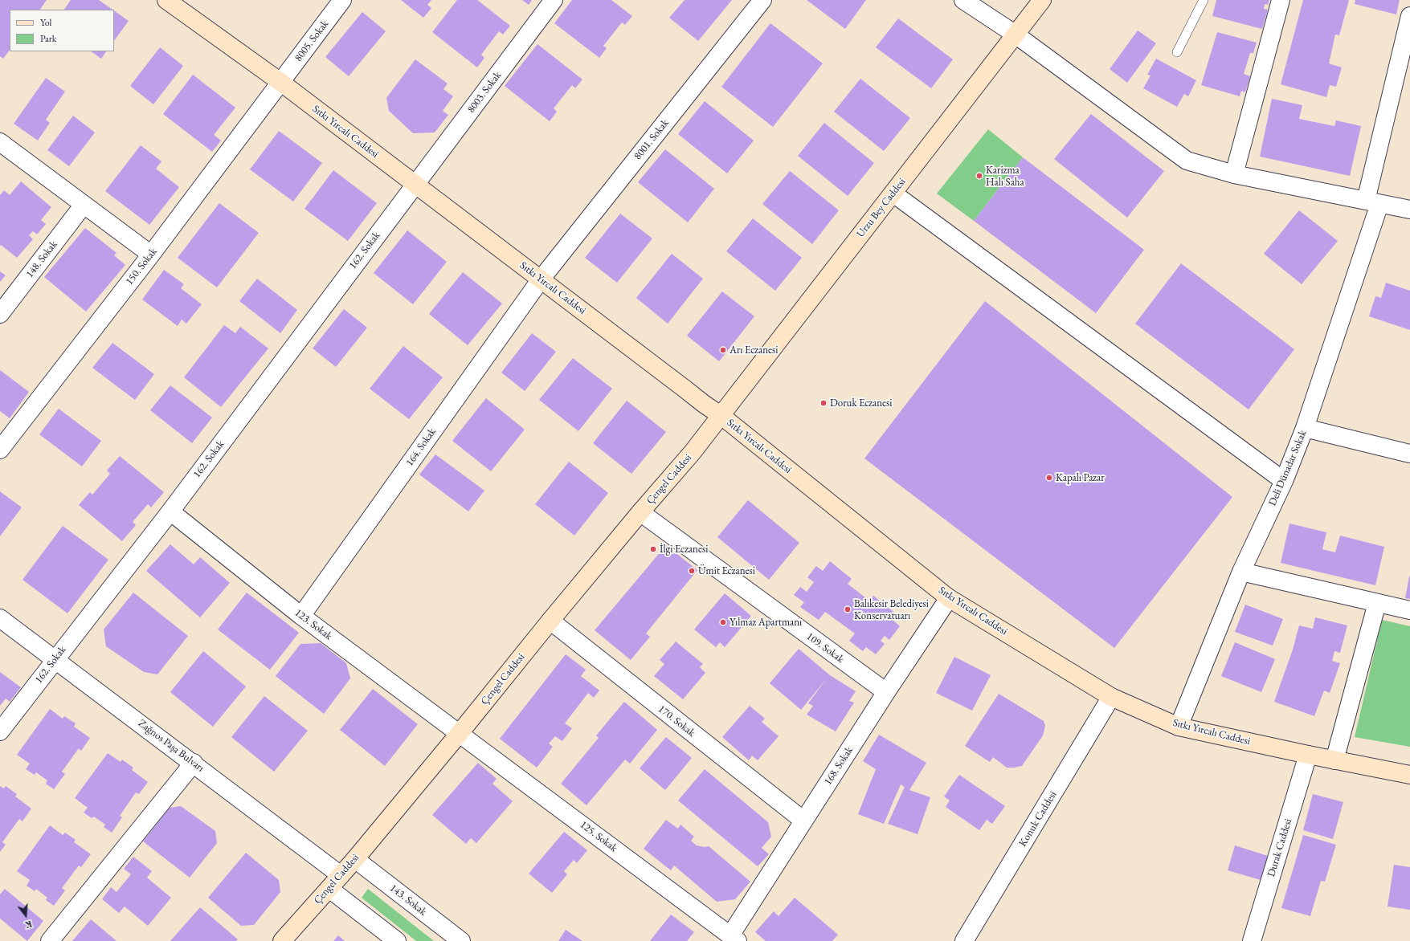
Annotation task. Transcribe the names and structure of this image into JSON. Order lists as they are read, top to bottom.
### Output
{
  "streets": {
    "main road": ["Sıtkı Yırcalı Caddesi", "Urzu Bey Caddesi", "Çengel Caddesi"],
    "street": [
      "8005. Sokak",
      "8003. Sokak",
      "8001. Sokak",
      "162. Sokak",
      "148. Sokak",
      "150. Sokak",
      "164. Sokak",
      "Deli Dünadar Sokak",
      "123. Sokak",
      "109. Sokak",
      "170. Sokak",
      "Zağnos Paşa Bulvarı",
      "168. Sokak",
      "Konuk Caddesi",
      "125. Sokak",
      "Durak Caddesi",
      "143. Sokak"
    ]
  },
  "crossings": [
    ["8005. Sokak", "Sıtkı Yırcalı Caddesi"],
    ["8005. Sokak", "150. Sokak"],
    ["8003. Sokak", "Sıtkı Yırcalı Caddesi"],
    ["8003. Sokak", "162. Sokak"],
    ["Sıtkı Yırcalı Caddesi", "8001. Sokak"],
    ["Sıtkı Yırcalı Caddesi", "Urzu Bey Caddesi"],
    ["Sıtkı Yırcalı Caddesi", "162. Sokak"],
    ["Sıtkı Yırcalı Caddesi", "150. Sokak"],
    ["Sıtkı Yırcalı Caddesi", "164. Sokak"],
    ["Sıtkı Yırcalı Caddesi", "Deli Dünadar Sokak"],
    ["Sıtkı Yırcalı Caddesi", "Çengel Caddesi"],
    ["Sıtkı Yırcalı Caddesi", "168. Sokak"],
    ["Sıtkı Yırcalı Caddesi", "Konuk Caddesi"],
    ["Sıtkı Yırcalı Caddesi", "Durak Caddesi"],
    ["8001. Sokak", "164. Sokak"],
    ["Urzu Bey Caddesi", "Çengel Caddesi"],
    ["162. Sokak", "123. Sokak"],
    ["162. Sokak", "Zağnos Paşa Bulvarı"],
    ["164. Sokak", "123. Sokak"],
    ["Çengel Caddesi", "123. Sokak"],
    ["Çengel Caddesi", "109. Sokak"],
    ["Çengel Caddesi", "170. Sokak"],
    ["Çengel Caddesi", "Zağnos Paşa Bulvarı"],
    ["Çengel Caddesi", "125. Sokak"],
    ["Çengel Caddesi", "143. Sokak"],
    ["123. Sokak", "125. Sokak"],
    ["109. Sokak", "168. Sokak"],
    ["170. Sokak", "168. Sokak"],
    ["168. Sokak", "125. Sokak"]
  ],
  "places": [
    "Karizma Halı Saha",
    "Arı Eczanesi",
    "Doruk Eczanesi",
    "Kapalı Pazar",
    "İlgi Eczanesi",
    "Ümit Eczanesi",
    "Balıkesir Belediyesi Konservatuarı",
    "Yılmaz Apartmanı"
  ],
  "legend": ["Yol", "Park"],
  "north": "bottom"
}
